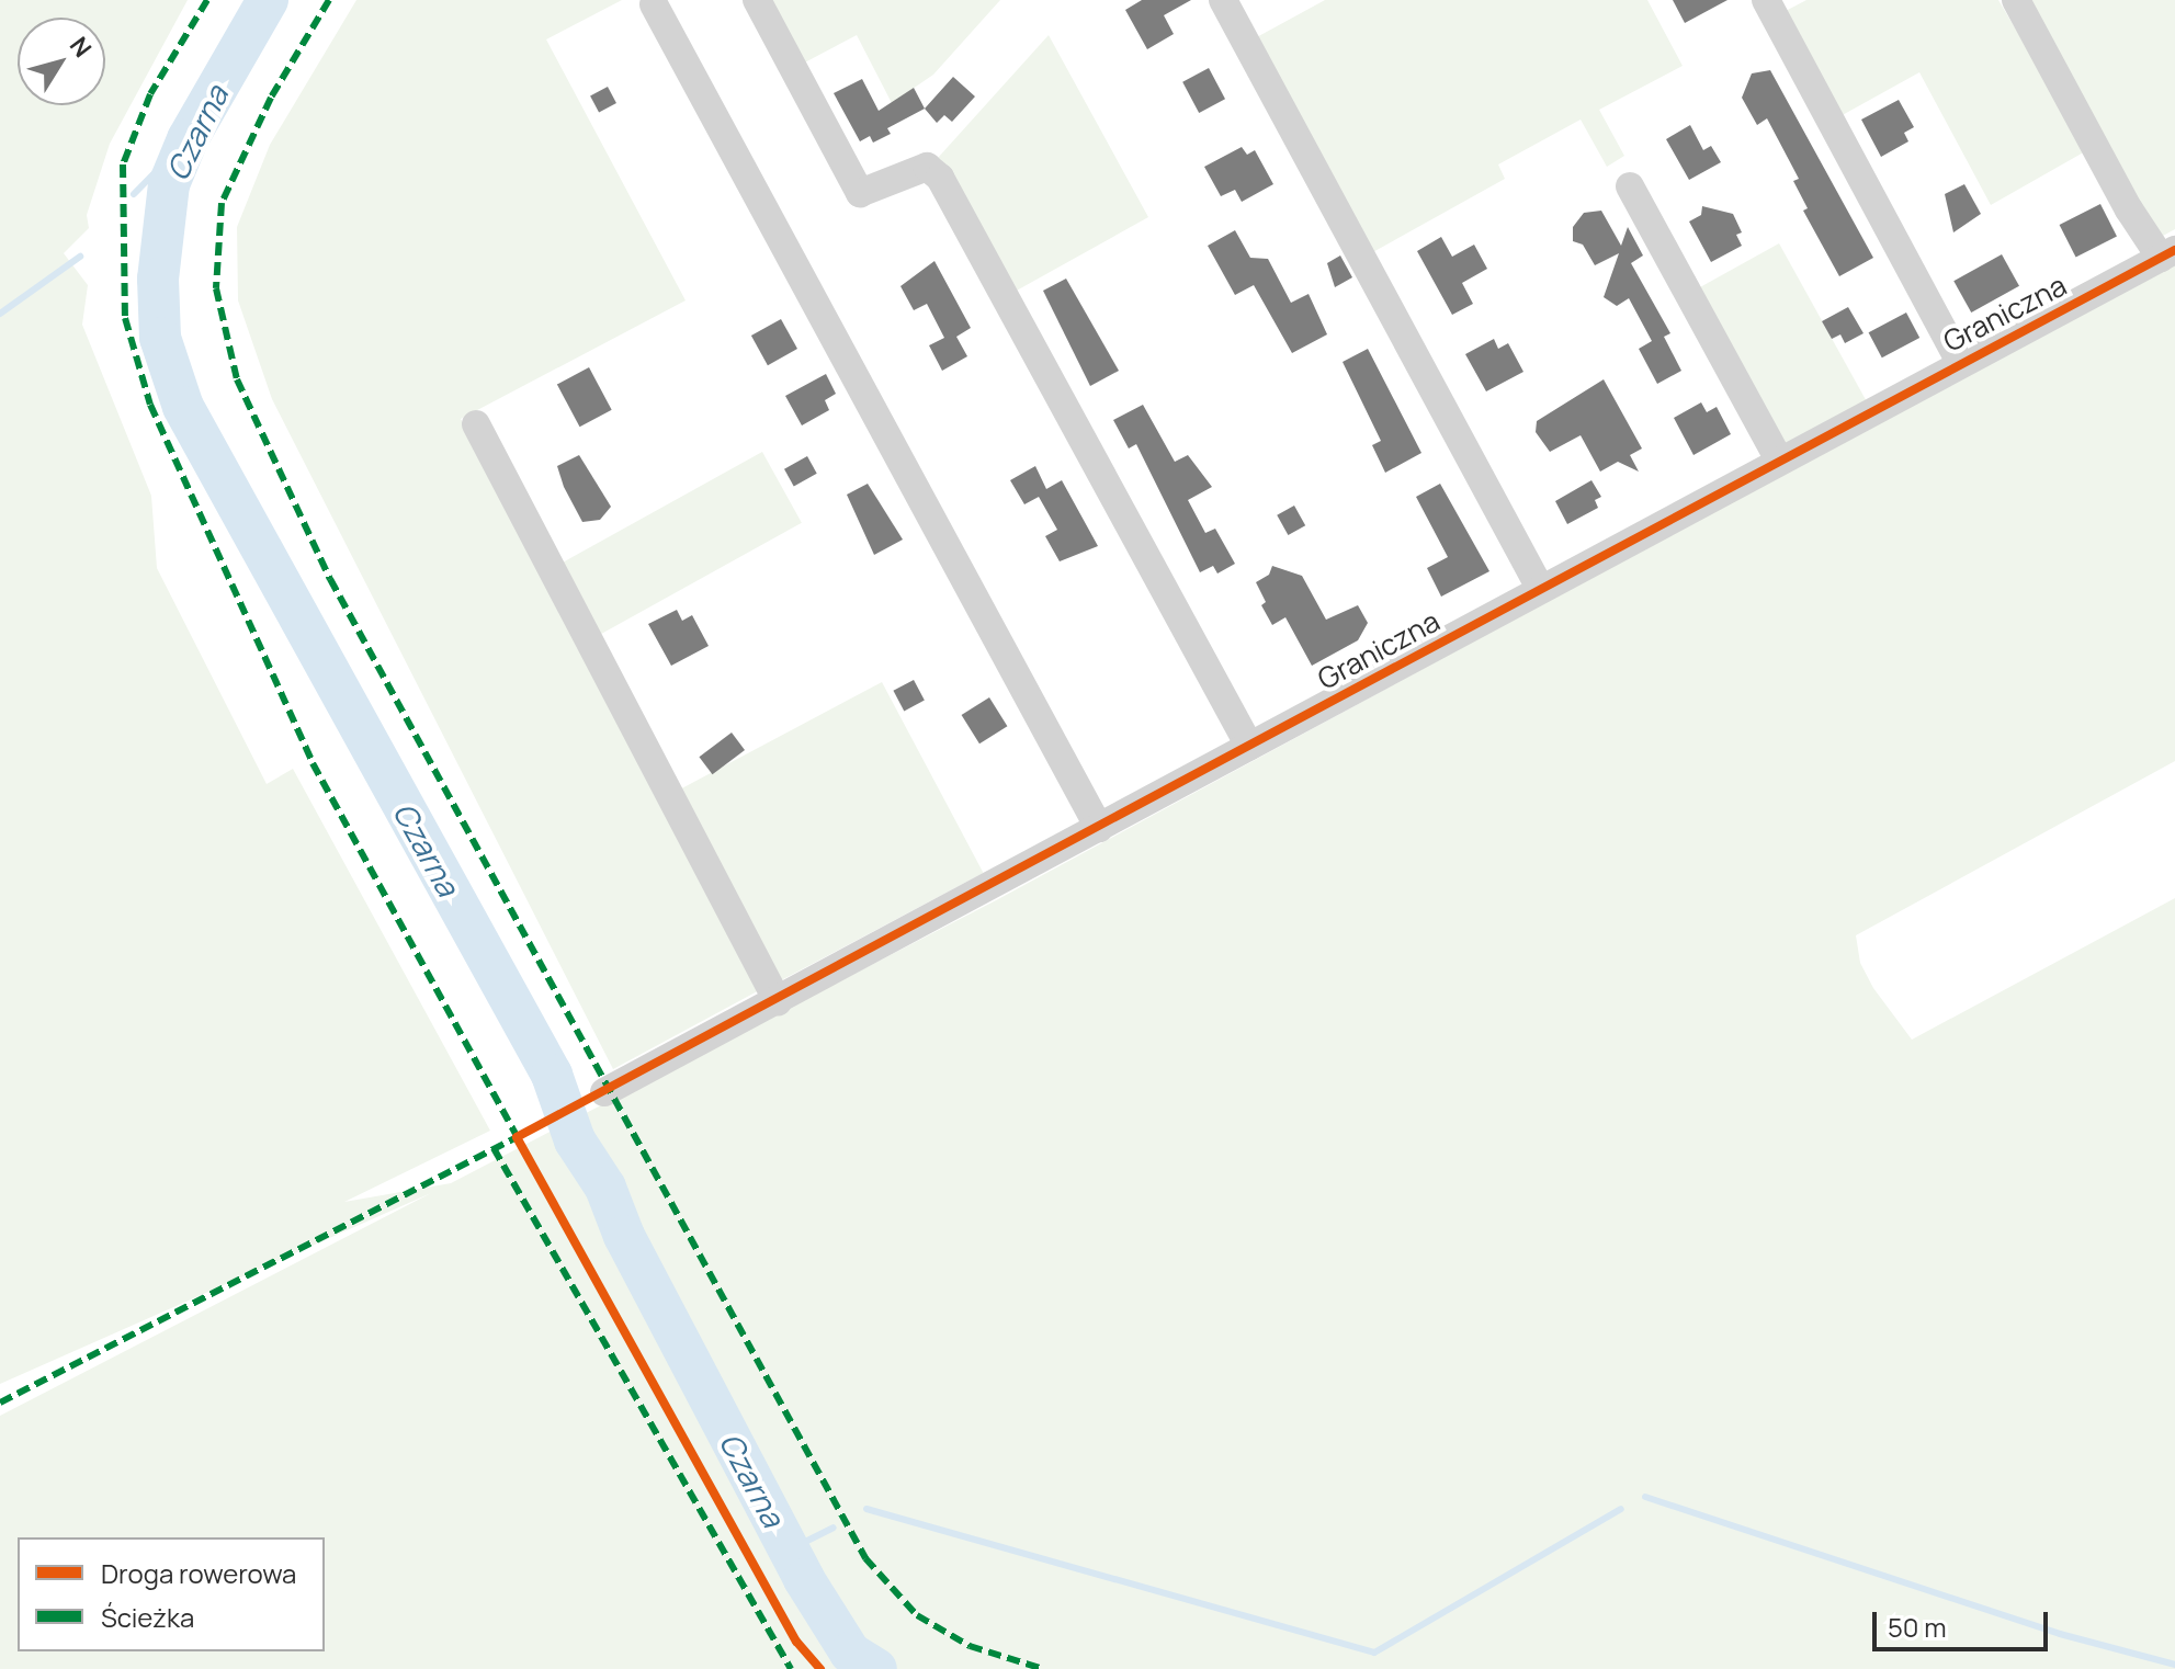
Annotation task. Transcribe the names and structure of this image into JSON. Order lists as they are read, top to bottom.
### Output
{
  "streets": {
    "street": ["Graniczna"]
  },
  "water": ["Czarna"],
  "legend": ["Droga rowerowa", "Ścieżka"],
  "scale_bar": "50 m",
  "north": "top right"
}
